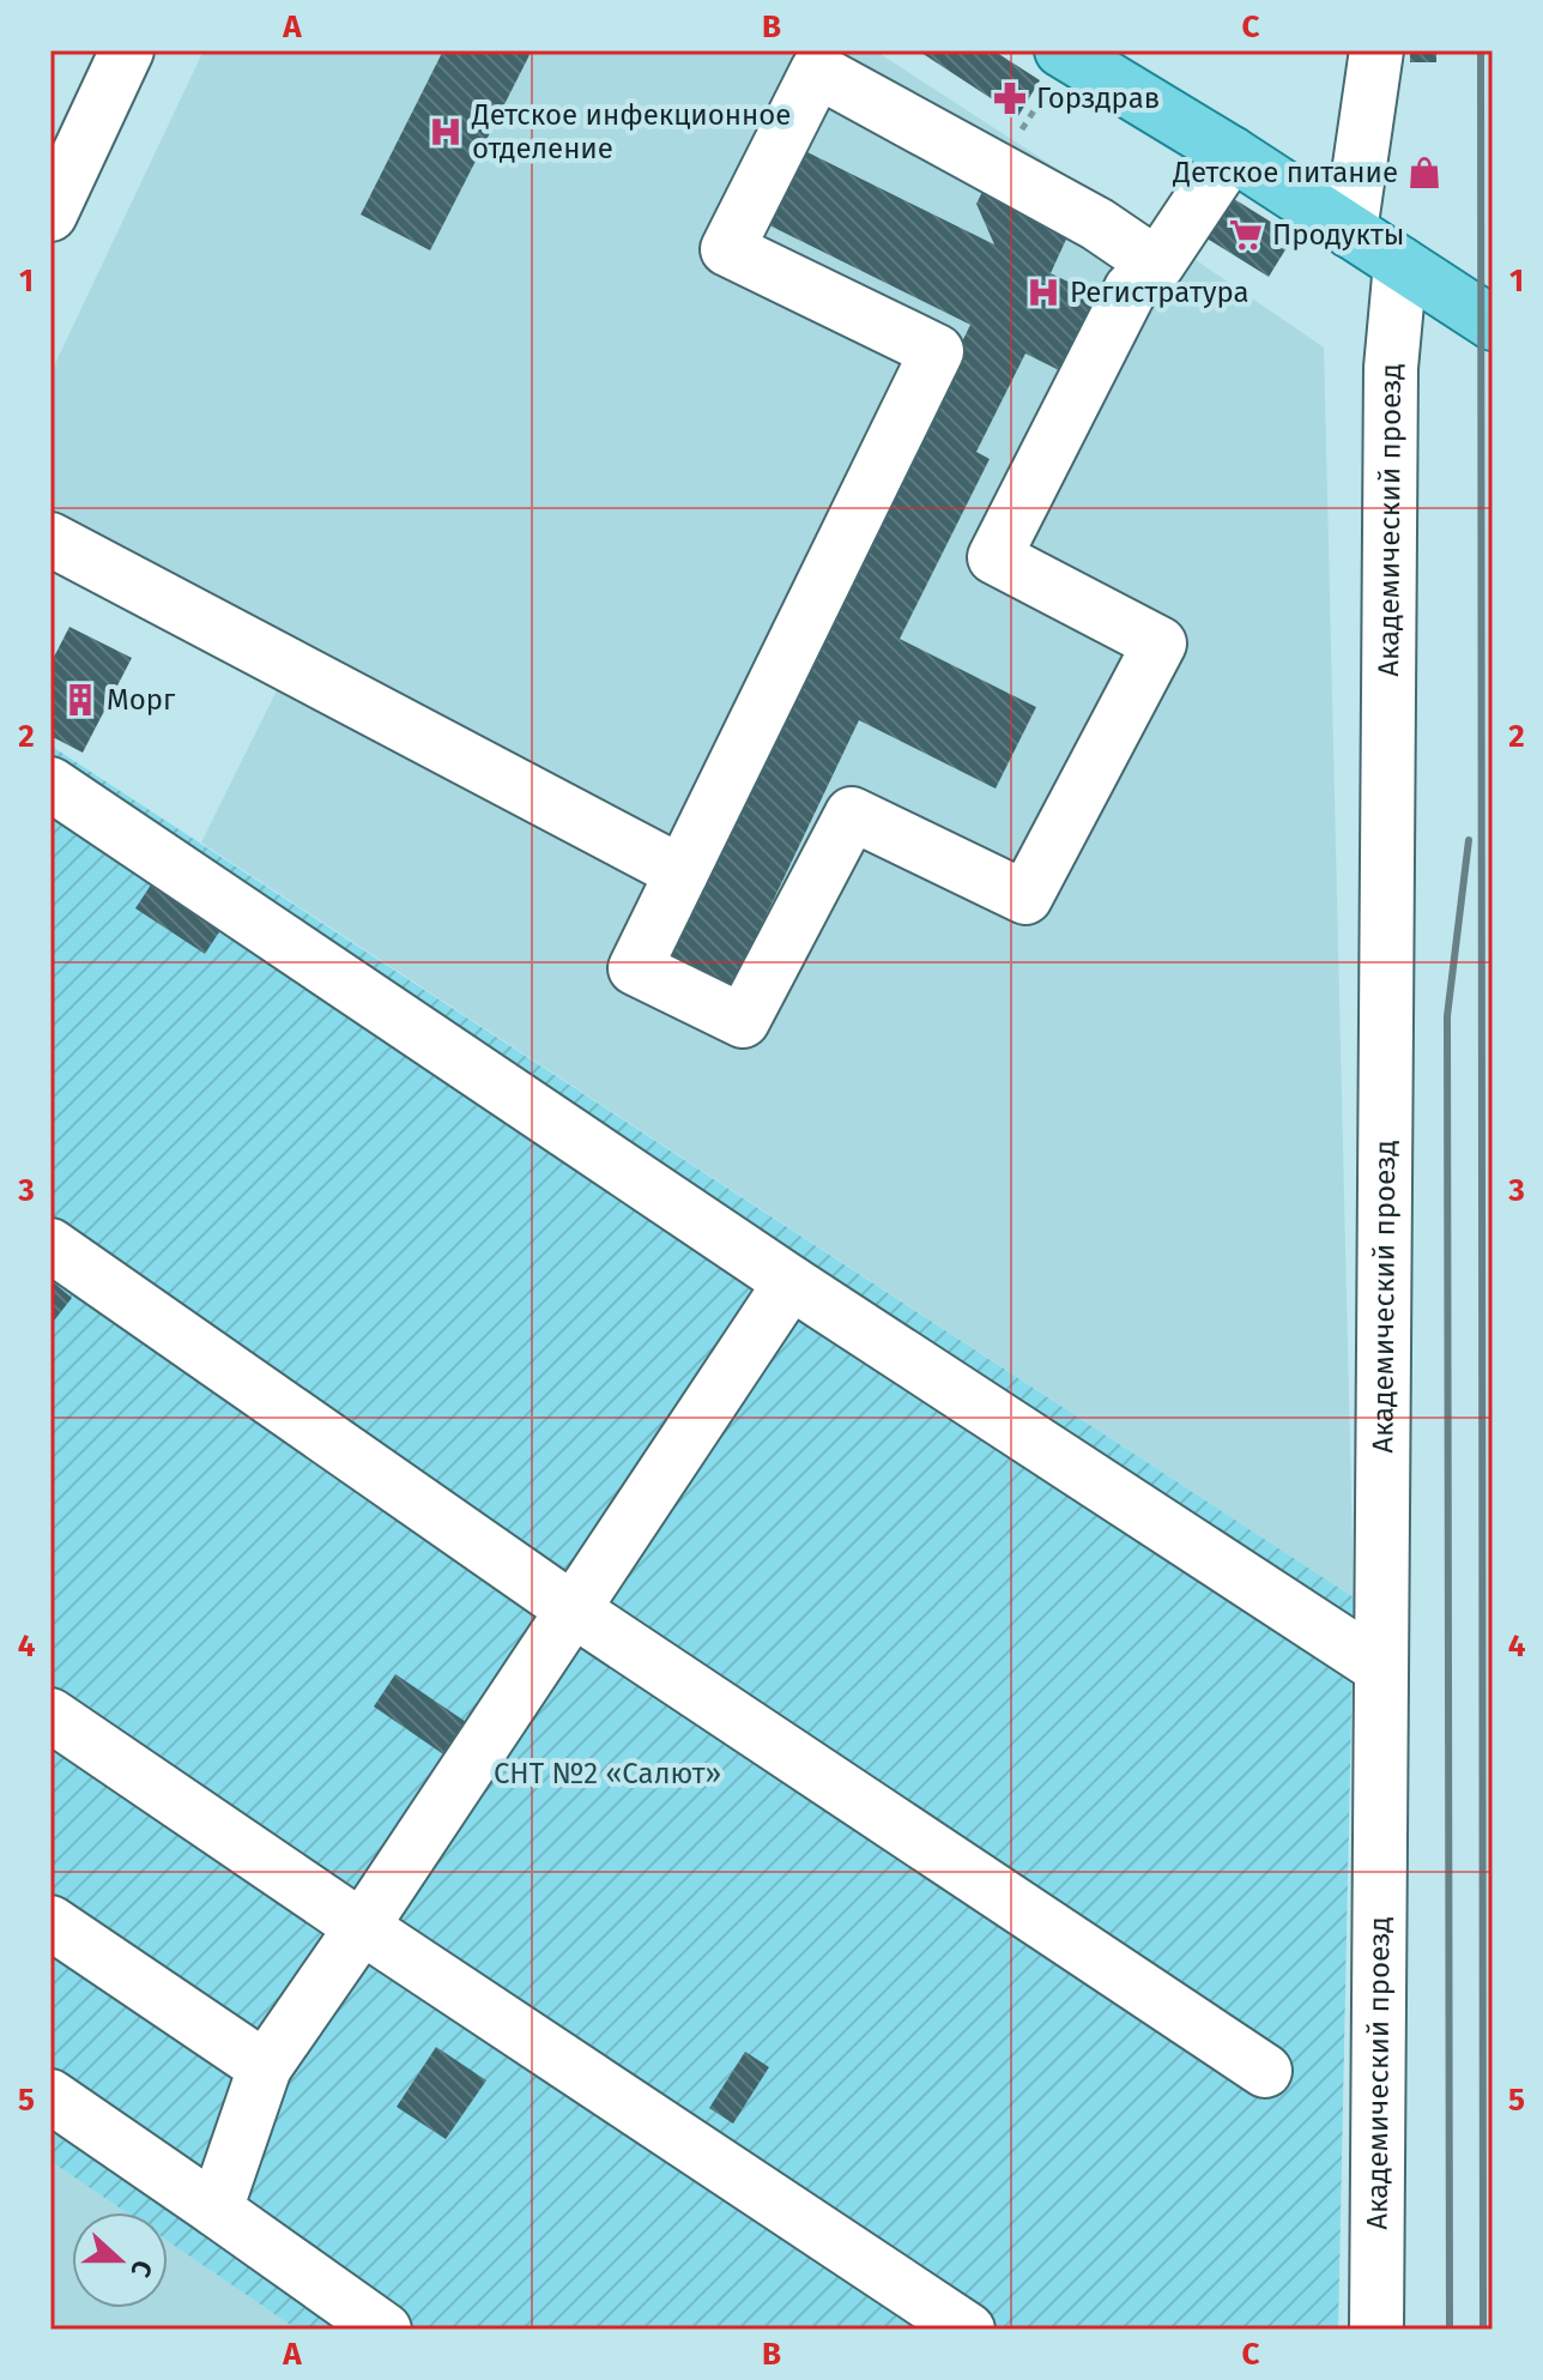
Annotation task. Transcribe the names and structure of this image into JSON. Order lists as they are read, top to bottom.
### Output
{
  "streets": {
    "street": ["Академический проезд"]
  },
  "parks": ["СНТ №2 «Салют»"],
  "places": {
    "pharmacy": ["Горздрав"],
    "hospital": ["Детское инфекционное отделение", "Регистратура"],
    "shop": ["Детское питание"],
    "supermarket": ["Продукты"],
    "building": ["Морг"]
  },
  "north": "right",
  "grid": {
    "columns": ["A", "B", "C"],
    "rows": [
      "1",
      "2",
      "3",
      "4",
      "5"
    ]
  }
}
